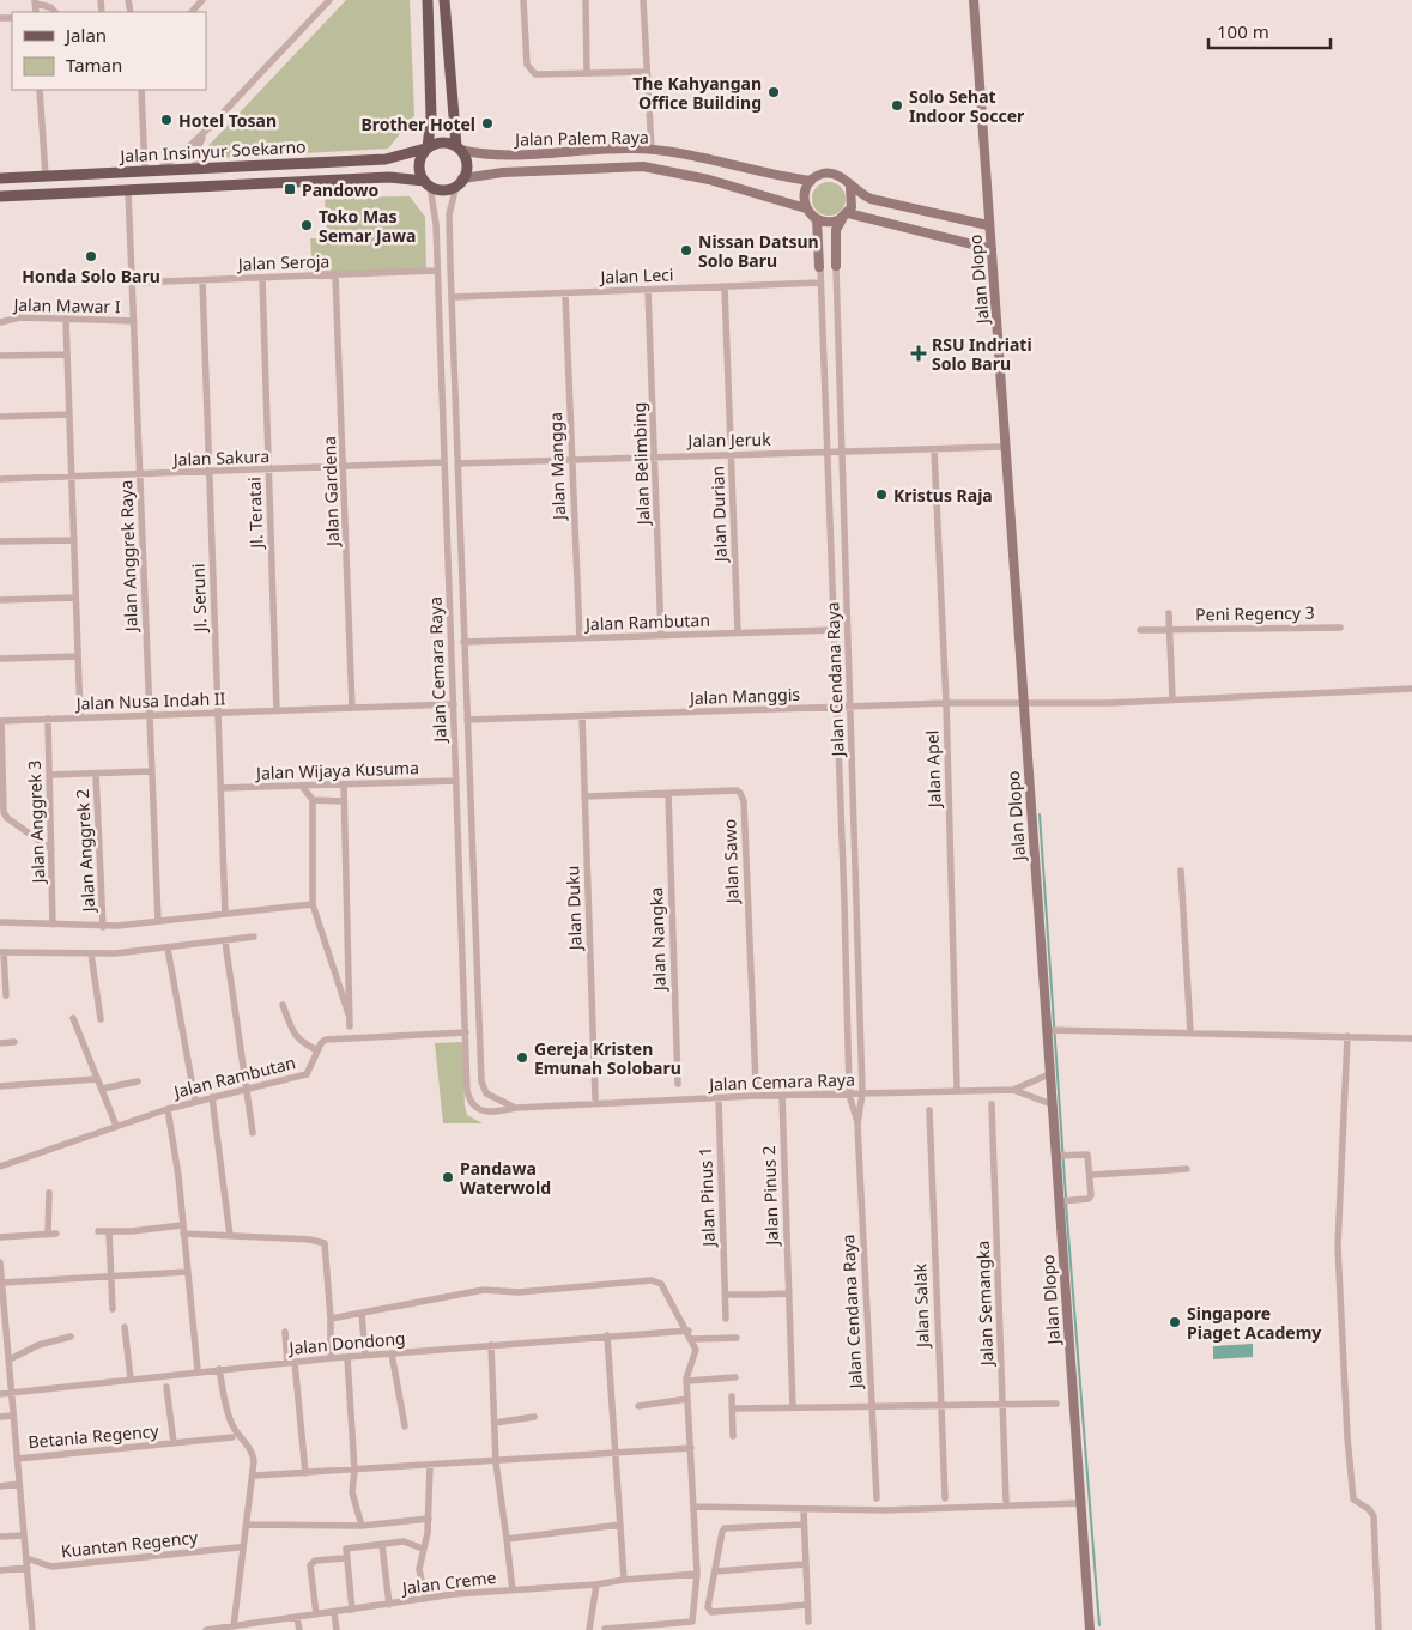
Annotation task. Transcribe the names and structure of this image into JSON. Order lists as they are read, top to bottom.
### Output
{
  "streets": {
    "main road": ["Jalan Insinyur Soekarno"],
    "street": [
      "Jalan Palem Raya",
      "Jalan Seroja",
      "Jalan Leci",
      "Jalan Dlopo",
      "Jalan Mawar I",
      "Jalan Jeruk",
      "Jalan Sakura",
      "Jalan Belimbing",
      "Jalan Mangga",
      "Jalan Gardena",
      "Jl. Teratai",
      "Jalan Durian",
      "Jalan Anggrek Raya",
      "Jl. Seruni",
      "Peni Regency 3",
      "Jalan Rambutan",
      "Jalan Cemara Raya",
      "Jalan Cendana Raya",
      "Jalan Manggis",
      "Jalan Nusa Indah II",
      "Jalan Apel",
      "Jalan Wijaya Kusuma",
      "Jalan Anggrek 3",
      "Jalan Anggrek 2",
      "Jalan Sawo",
      "Jalan Duku",
      "Jalan Nangka",
      "Jalan Pinus 2",
      "Jalan Pinus 1",
      "Jalan Semangka",
      "Jalan Salak",
      "Jalan Dondong",
      "Betania Regency",
      "Kuantan Regency",
      "Jalan Creme"
    ]
  },
  "crossings": [
    ["Jalan Palem Raya", "Jalan Insinyur Soekarno"],
    ["Jalan Palem Raya", "Jalan Cemara Raya"],
    ["Jalan Insinyur Soekarno", "Jalan Cemara Raya"],
    ["Jalan Seroja", "Jalan Gardena"],
    ["Jalan Seroja", "Jl. Teratai"],
    ["Jalan Seroja", "Jalan Anggrek Raya"],
    ["Jalan Seroja", "Jl. Seruni"],
    ["Jalan Leci", "Jalan Belimbing"],
    ["Jalan Leci", "Jalan Mangga"],
    ["Jalan Leci", "Jalan Durian"],
    ["Jalan Leci", "Jalan Cendana Raya"],
    ["Jalan Dlopo", "Jalan Manggis"],
    ["Jalan Mawar I", "Jalan Anggrek Raya"],
    ["Jalan Jeruk", "Jalan Belimbing"],
    ["Jalan Jeruk", "Jalan Mangga"],
    ["Jalan Jeruk", "Jalan Durian"],
    ["Jalan Jeruk", "Jalan Cemara Raya"],
    ["Jalan Jeruk", "Jalan Cendana Raya"],
    ["Jalan Jeruk", "Jalan Apel"],
    ["Jalan Sakura", "Jalan Gardena"],
    ["Jalan Sakura", "Jl. Teratai"],
    ["Jalan Sakura", "Jalan Anggrek Raya"],
    ["Jalan Sakura", "Jl. Seruni"],
    ["Jalan Sakura", "Jalan Cemara Raya"],
    ["Jalan Belimbing", "Jalan Rambutan"],
    ["Jalan Mangga", "Jalan Rambutan"],
    ["Jalan Gardena", "Jalan Nusa Indah II"],
    ["Jl. Teratai", "Jalan Nusa Indah II"],
    ["Jalan Durian", "Jalan Rambutan"],
    ["Jalan Anggrek Raya", "Jalan Nusa Indah II"],
    ["Jl. Seruni", "Jalan Nusa Indah II"],
    ["Jl. Seruni", "Jalan Wijaya Kusuma"],
    ["Jalan Rambutan", "Jalan Cemara Raya"],
    ["Jalan Rambutan", "Jalan Cendana Raya"],
    ["Jalan Cemara Raya", "Jalan Cendana Raya"],
    ["Jalan Cemara Raya", "Jalan Manggis"],
    ["Jalan Cemara Raya", "Jalan Nusa Indah II"],
    ["Jalan Cemara Raya", "Jalan Wijaya Kusuma"],
    ["Jalan Cemara Raya", "Jalan Pinus 2"],
    ["Jalan Cemara Raya", "Jalan Pinus 1"],
    ["Jalan Cendana Raya", "Jalan Manggis"],
    ["Jalan Manggis", "Jalan Apel"],
    ["Jalan Manggis", "Jalan Duku"],
    ["Jalan Nusa Indah II", "Jalan Anggrek 3"],
    ["Jalan Sawo", "Jalan Duku"],
    ["Jalan Sawo", "Jalan Nangka"]
  ],
  "places": {
    "other": [
      "The Kahyangan Office Building",
      "Solo Sehat Indoor Soccer",
      "Hotel Tosan",
      "Brother Hotel",
      "Toko Mas Semar Jawa",
      "Nissan Datsun Solo Baru",
      "Honda Solo Baru",
      "Kristus Raja",
      "Gereja Kristen Emunah Solobaru",
      "Pandawa Waterwold",
      "Singapore Piaget Academy"
    ],
    "transit": ["Pandowo"],
    "health": ["RSU Indriati Solo Baru"]
  },
  "legend": ["Jalan", "Taman"],
  "scale_bar": "100 m"
}
